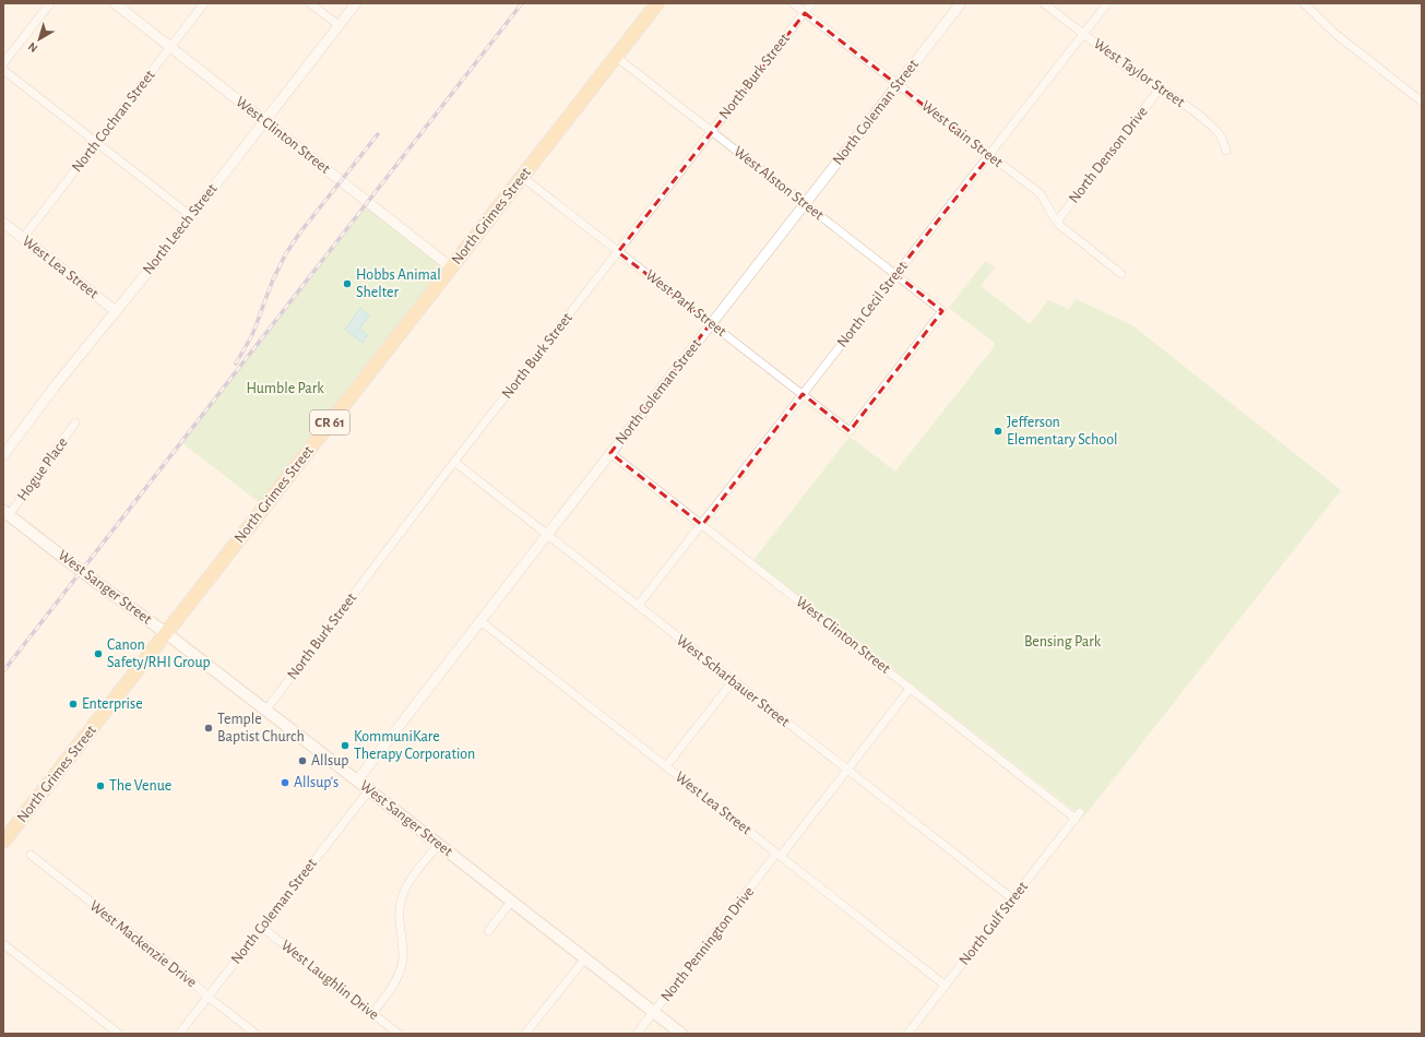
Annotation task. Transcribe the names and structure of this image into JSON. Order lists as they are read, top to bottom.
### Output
{
  "streets": {
    "main road": ["North Grimes Street", "CR 61", "West Sanger Street"],
    "street": [
      "West Taylor Street",
      "North Burk Street",
      "North Coleman Street",
      "North Cochran Street",
      "West Cain Street",
      "West Clinton Street",
      "North Denson Drive",
      "West Alston Street",
      "North Leech Street",
      "West Lea Street",
      "West Park Street",
      "North Cecil Street",
      "Hogue Place",
      "West Scharbauer Street",
      "North Gulf Street",
      "West Mackenzie Drive",
      "North Pennington Drive",
      "West Laughlin Drive"
    ]
  },
  "crossings": [
    ["West Taylor Street", "North Denson Drive"],
    ["West Taylor Street", "North Cecil Street"],
    ["North Burk Street", "West Cain Street"],
    ["North Burk Street", "West Alston Street"],
    ["North Burk Street", "West Park Street"],
    ["North Burk Street", "West Sanger Street"],
    ["North Burk Street", "West Scharbauer Street"],
    ["North Coleman Street", "West Cain Street"],
    ["North Coleman Street", "West Clinton Street"],
    ["North Coleman Street", "West Alston Street"],
    ["North Coleman Street", "West Lea Street"],
    ["North Coleman Street", "West Park Street"],
    ["North Coleman Street", "West Sanger Street"],
    ["North Coleman Street", "West Scharbauer Street"],
    ["North Coleman Street", "West Mackenzie Drive"],
    ["North Coleman Street", "West Laughlin Drive"],
    ["North Cochran Street", "West Clinton Street"],
    ["North Cochran Street", "West Lea Street"],
    ["West Cain Street", "North Denson Drive"],
    ["West Cain Street", "North Cecil Street"],
    ["West Clinton Street", "North Grimes Street"],
    ["West Clinton Street", "North Leech Street"],
    ["West Clinton Street", "North Cecil Street"],
    ["West Clinton Street", "North Gulf Street"],
    ["West Clinton Street", "North Pennington Drive"],
    ["West Alston Street", "North Grimes Street"],
    ["West Alston Street", "West Park Street"],
    ["West Alston Street", "North Cecil Street"],
    ["North Grimes Street", "West Park Street"],
    ["North Grimes Street", "West Sanger Street"],
    ["North Leech Street", "West Lea Street"],
    ["West Lea Street", "North Gulf Street"],
    ["West Lea Street", "North Pennington Drive"],
    ["West Park Street", "North Cecil Street"],
    ["North Cecil Street", "West Scharbauer Street"],
    ["Hogue Place", "West Sanger Street"],
    ["West Sanger Street", "North Pennington Drive"],
    ["West Scharbauer Street", "North Gulf Street"],
    ["West Scharbauer Street", "North Pennington Drive"]
  ],
  "parks": ["Humble Park", "Bensing Park"],
  "places": [
    "Hobbs Animal Shelter",
    "Jefferson Elementary School",
    "Canon Safety/RHI Group",
    "Enterprise",
    "Temple Baptist Church",
    "KommuniKare Therapy Corporation",
    "Allsup",
    "Allsup's",
    "The Venue"
  ],
  "north": "bottom left"
}
